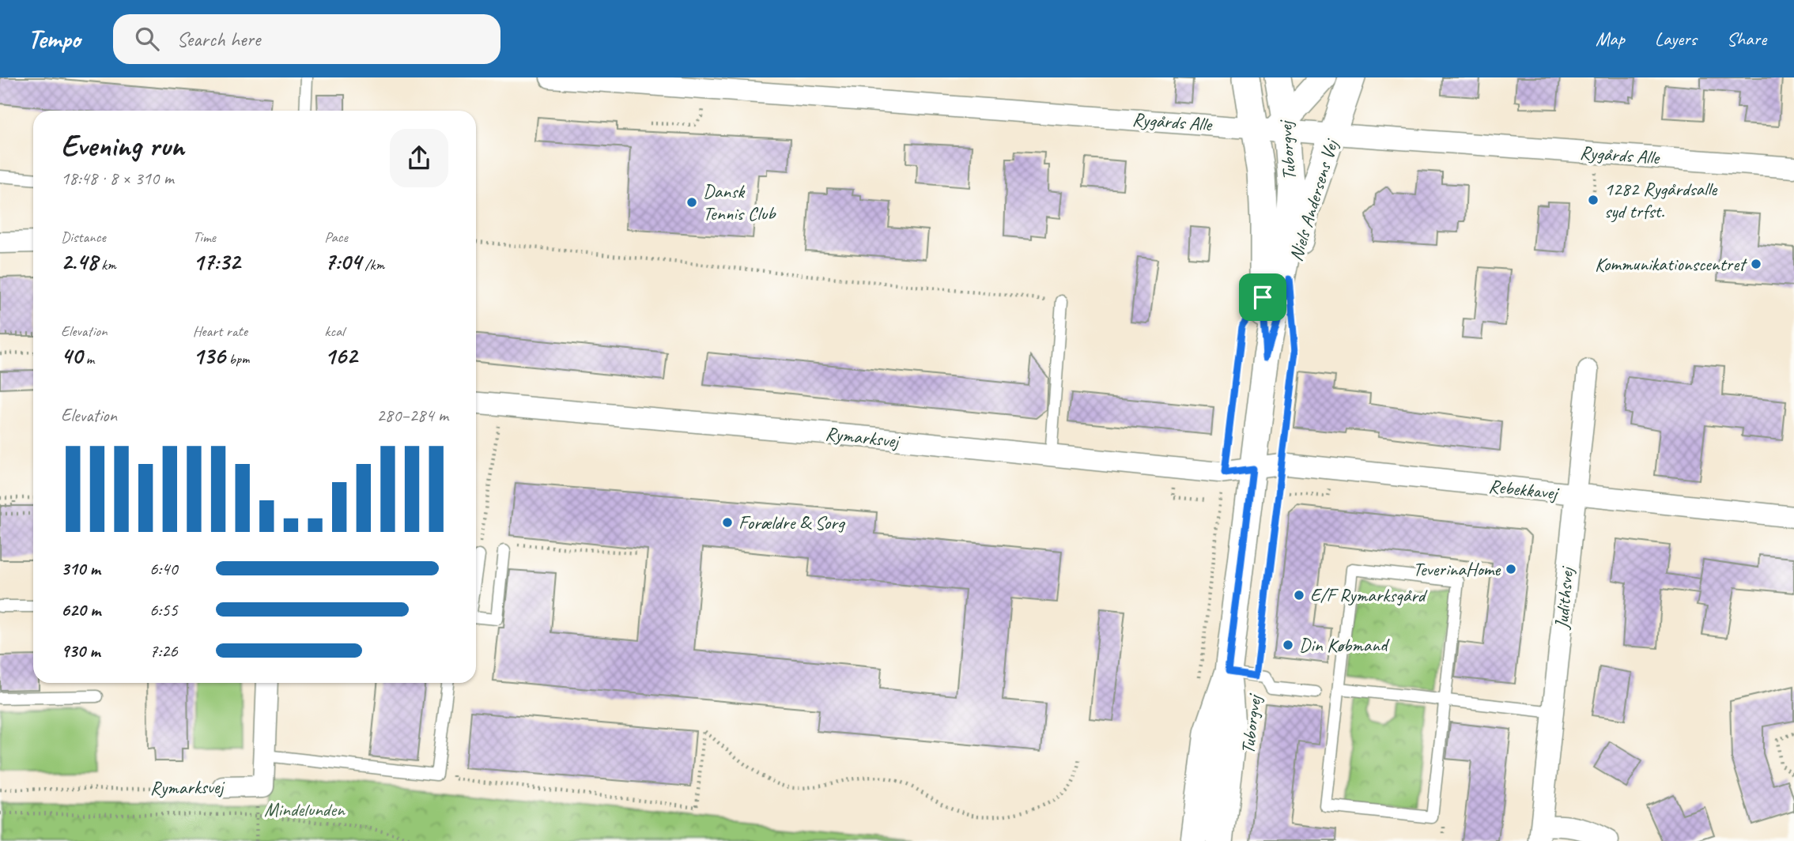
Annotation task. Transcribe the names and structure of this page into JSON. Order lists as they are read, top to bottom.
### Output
{
  "streets": {
    "street": [
      "Rygårds Alle",
      "Tuborgvej",
      "Niels Andersens Vej",
      "Rymarksvej",
      "Rebekkavej",
      "Judithsvej"
    ]
  },
  "crossings": [
    ["Rygårds Alle", "Tuborgvej"],
    ["Rygårds Alle", "Niels Andersens Vej"],
    ["Tuborgvej", "Niels Andersens Vej"],
    ["Tuborgvej", "Rymarksvej"],
    ["Tuborgvej", "Rebekkavej"],
    ["Rymarksvej", "Rebekkavej"],
    ["Rebekkavej", "Judithsvej"]
  ],
  "parks": ["Mindelunden"],
  "places": [
    "1282 Rygårdsalle syd trfst.",
    "Dansk Tennis Club",
    "Kommunikationscentret",
    "Forældre & Sorg",
    "TeverinaHome",
    "E/F Rymarksgård",
    "Din Købmand"
  ],
  "page": {
    "header": "Tempo",
    "search": "Search here",
    "nav": ["Map", "Layers", "Share"],
    "heading": ["Evening run", "18:48 · 8 × 310 m"],
    "stats": [
      ["Distance", "2.48 km"],
      ["Time", "17:32"],
      ["Pace", "7:04 /km"],
      ["Elevation", "40 m"],
      ["Heart rate", "136 bpm"],
      ["kcal", "162"]
    ],
    "chart": ["Elevation", "280–284 m"],
    "list": [
      {
        "name": "310 m",
        "note": "6:40"
      },
      {
        "name": "620 m",
        "note": "6:55"
      },
      {
        "name": "930 m",
        "note": "7:26"
      }
    ]
  }
}
